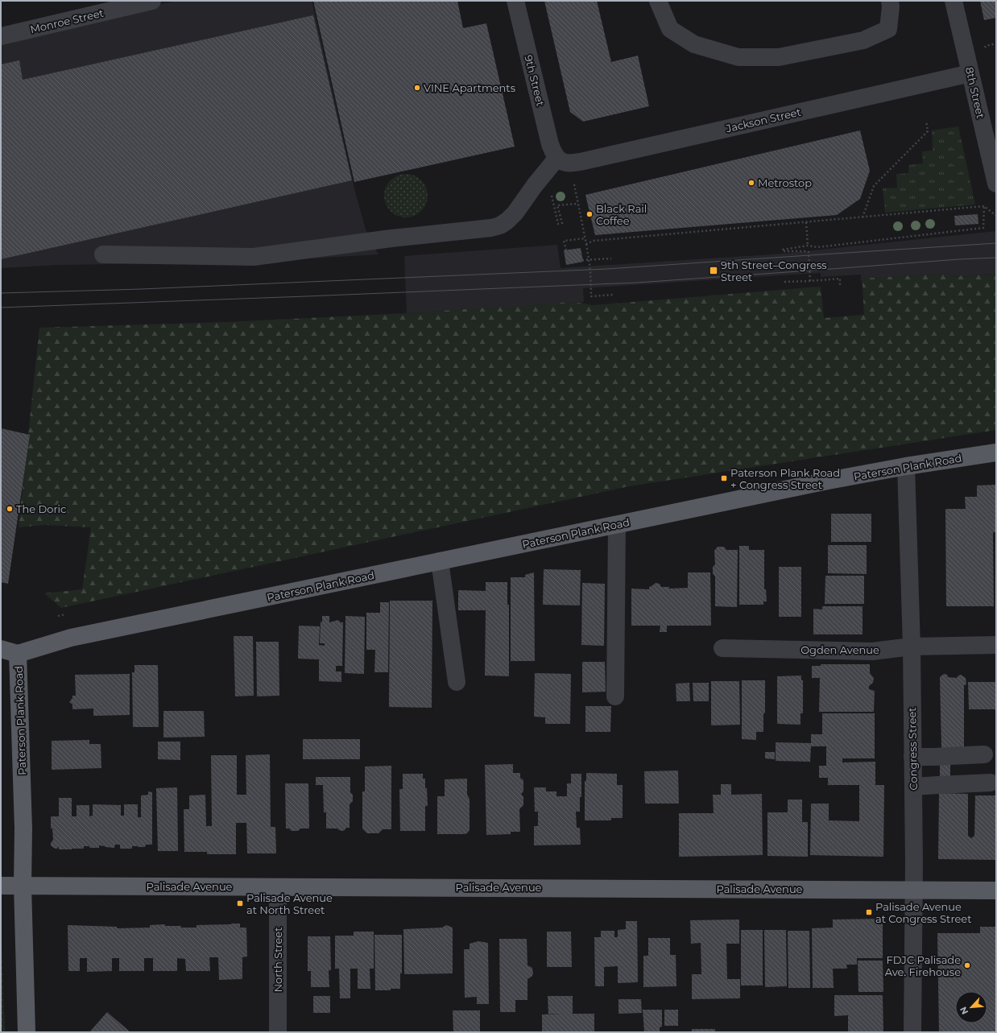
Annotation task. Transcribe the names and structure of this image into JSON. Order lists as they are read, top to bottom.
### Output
{
  "streets": {
    "main road": ["Paterson Plank Road", "Palisade Avenue"],
    "street": [
      "Monroe Street",
      "9th Street",
      "8th Street",
      "Jackson Street",
      "Ogden Avenue",
      "Congress Street",
      "North Street"
    ]
  },
  "crossings": [
    ["9th Street", "Jackson Street"],
    ["8th Street", "Jackson Street"],
    ["Paterson Plank Road", "Congress Street"],
    ["Paterson Plank Road", "Palisade Avenue"],
    ["Ogden Avenue", "Congress Street"],
    ["Congress Street", "Palisade Avenue"],
    ["Palisade Avenue", "North Street"]
  ],
  "places": {
    "other": [
      "VINE Apartments",
      "Metrostop",
      "Black Rail Coffee",
      "The Doric",
      "FDJC Palisade Ave. Firehouse"
    ],
    "transit": [
      "9th Street–Congress Street",
      "Paterson Plank Road + Congress Street",
      "Palisade Avenue at North Street",
      "Palisade Avenue at Congress Street"
    ]
  },
  "north": "bottom left"
}
